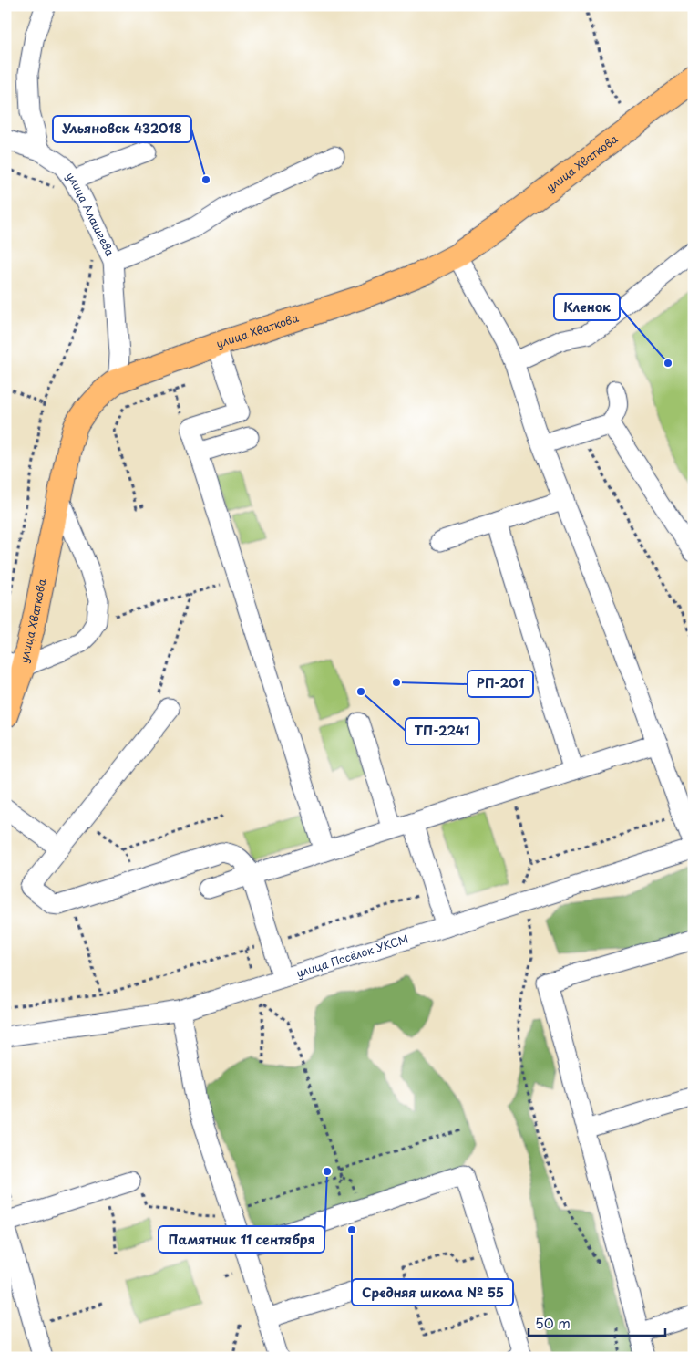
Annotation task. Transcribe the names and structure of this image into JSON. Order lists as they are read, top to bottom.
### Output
{
  "streets": {
    "main road": ["улица Хваткова"],
    "street": ["улица Алашеева", "улица Посёлок УКСМ"]
  },
  "crossings": [
    ["улица Хваткова", "улица Алашеева"]
  ],
  "places": [
    "Ульяновск 432018",
    "Кленок",
    "РП-201",
    "ТП-2241",
    "Памятник 11 сентября",
    "Средняя школа № 55"
  ],
  "scale_bar": "50 m"
}
